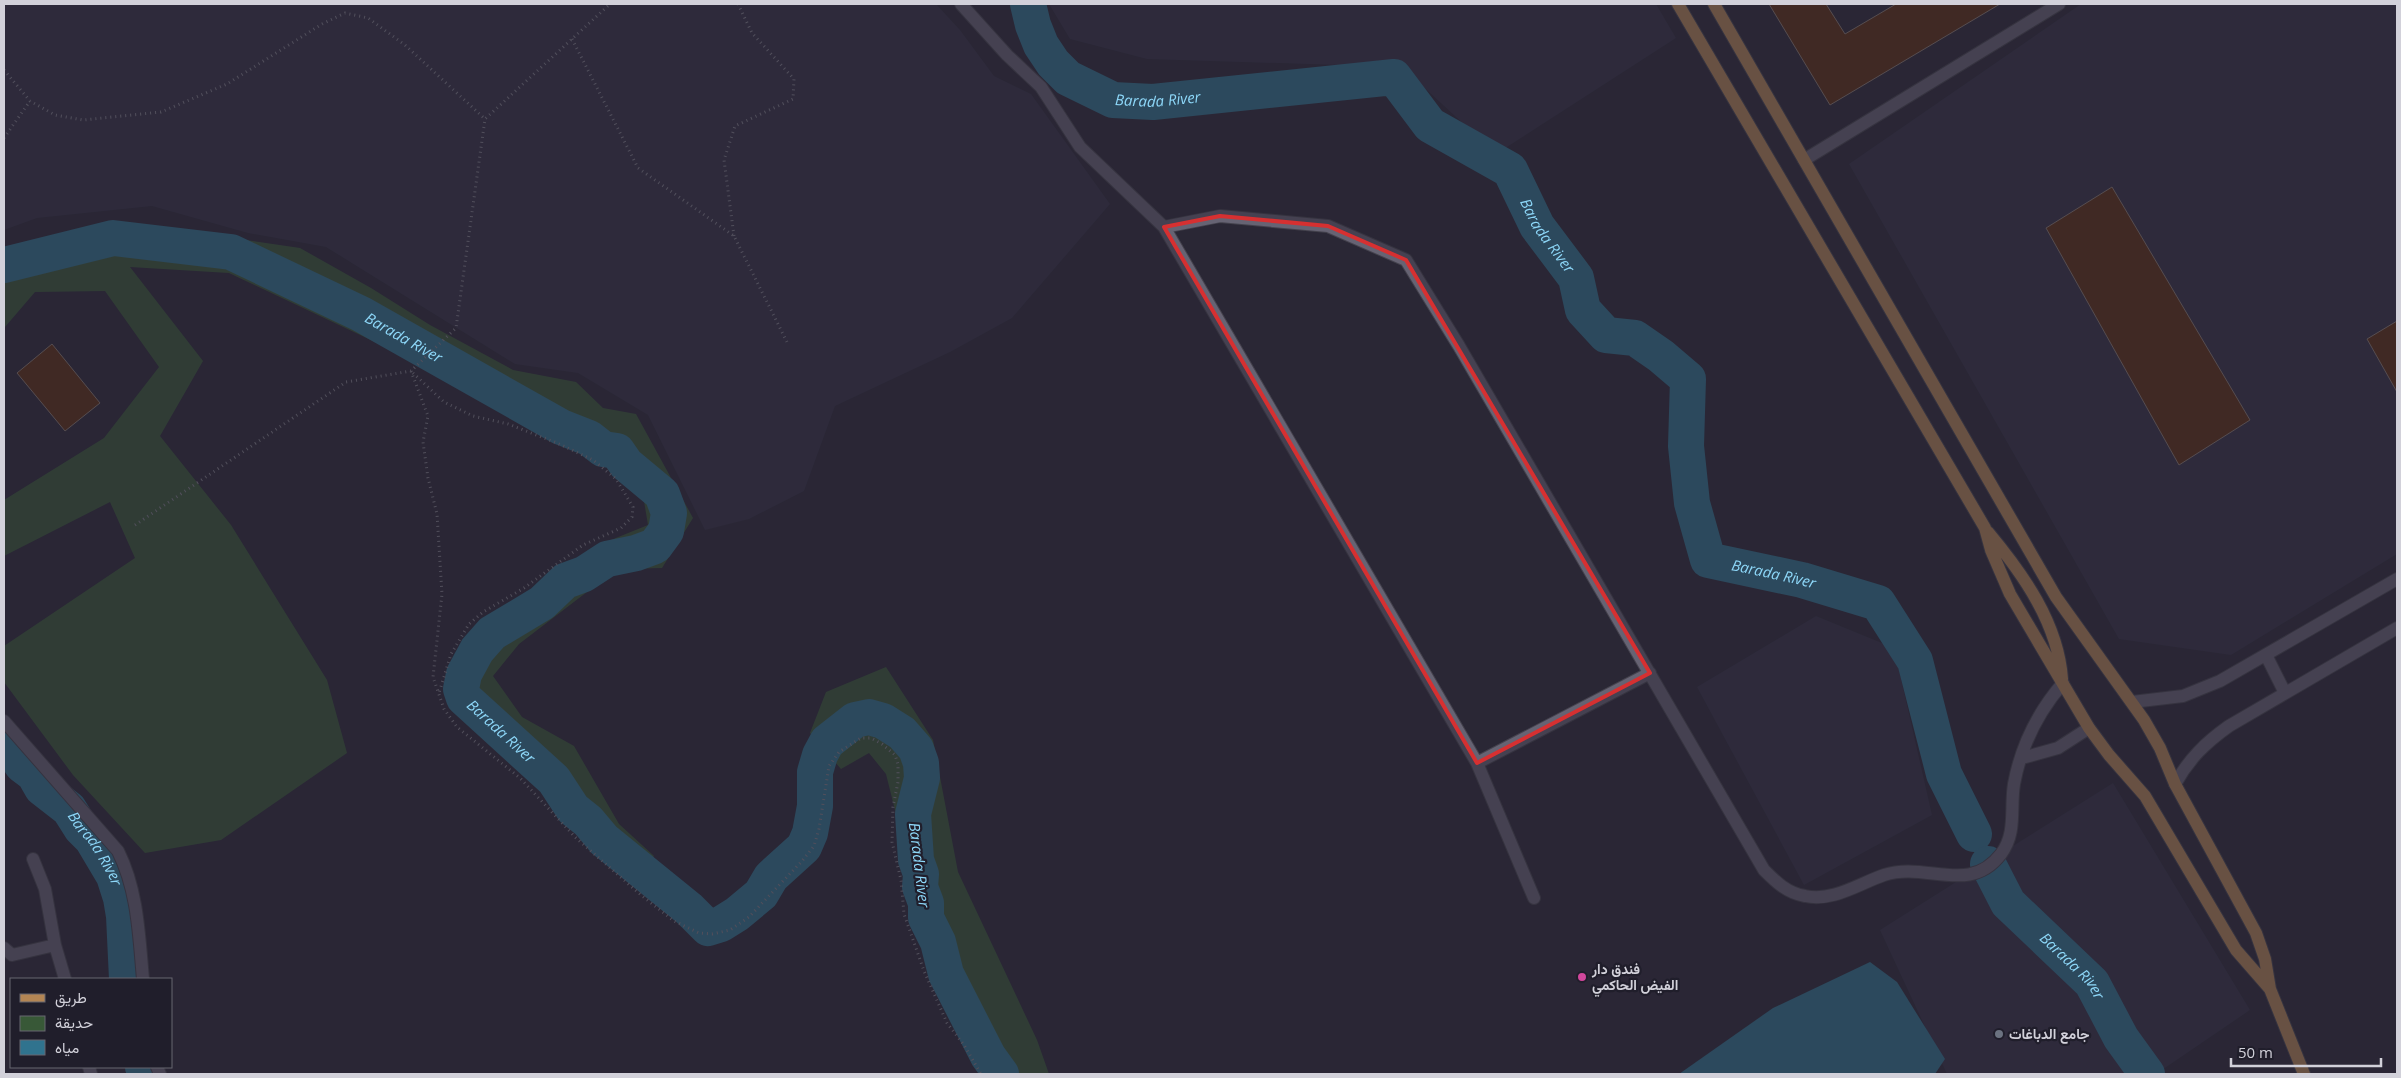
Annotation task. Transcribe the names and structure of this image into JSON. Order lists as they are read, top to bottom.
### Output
{
  "water": ["Barada River"],
  "places": ["فندق دار الفيض الحاكمي", "جامع الدباغات"],
  "legend": ["طريق", "حديقة", "مياه"],
  "scale_bar": "50 m"
}
